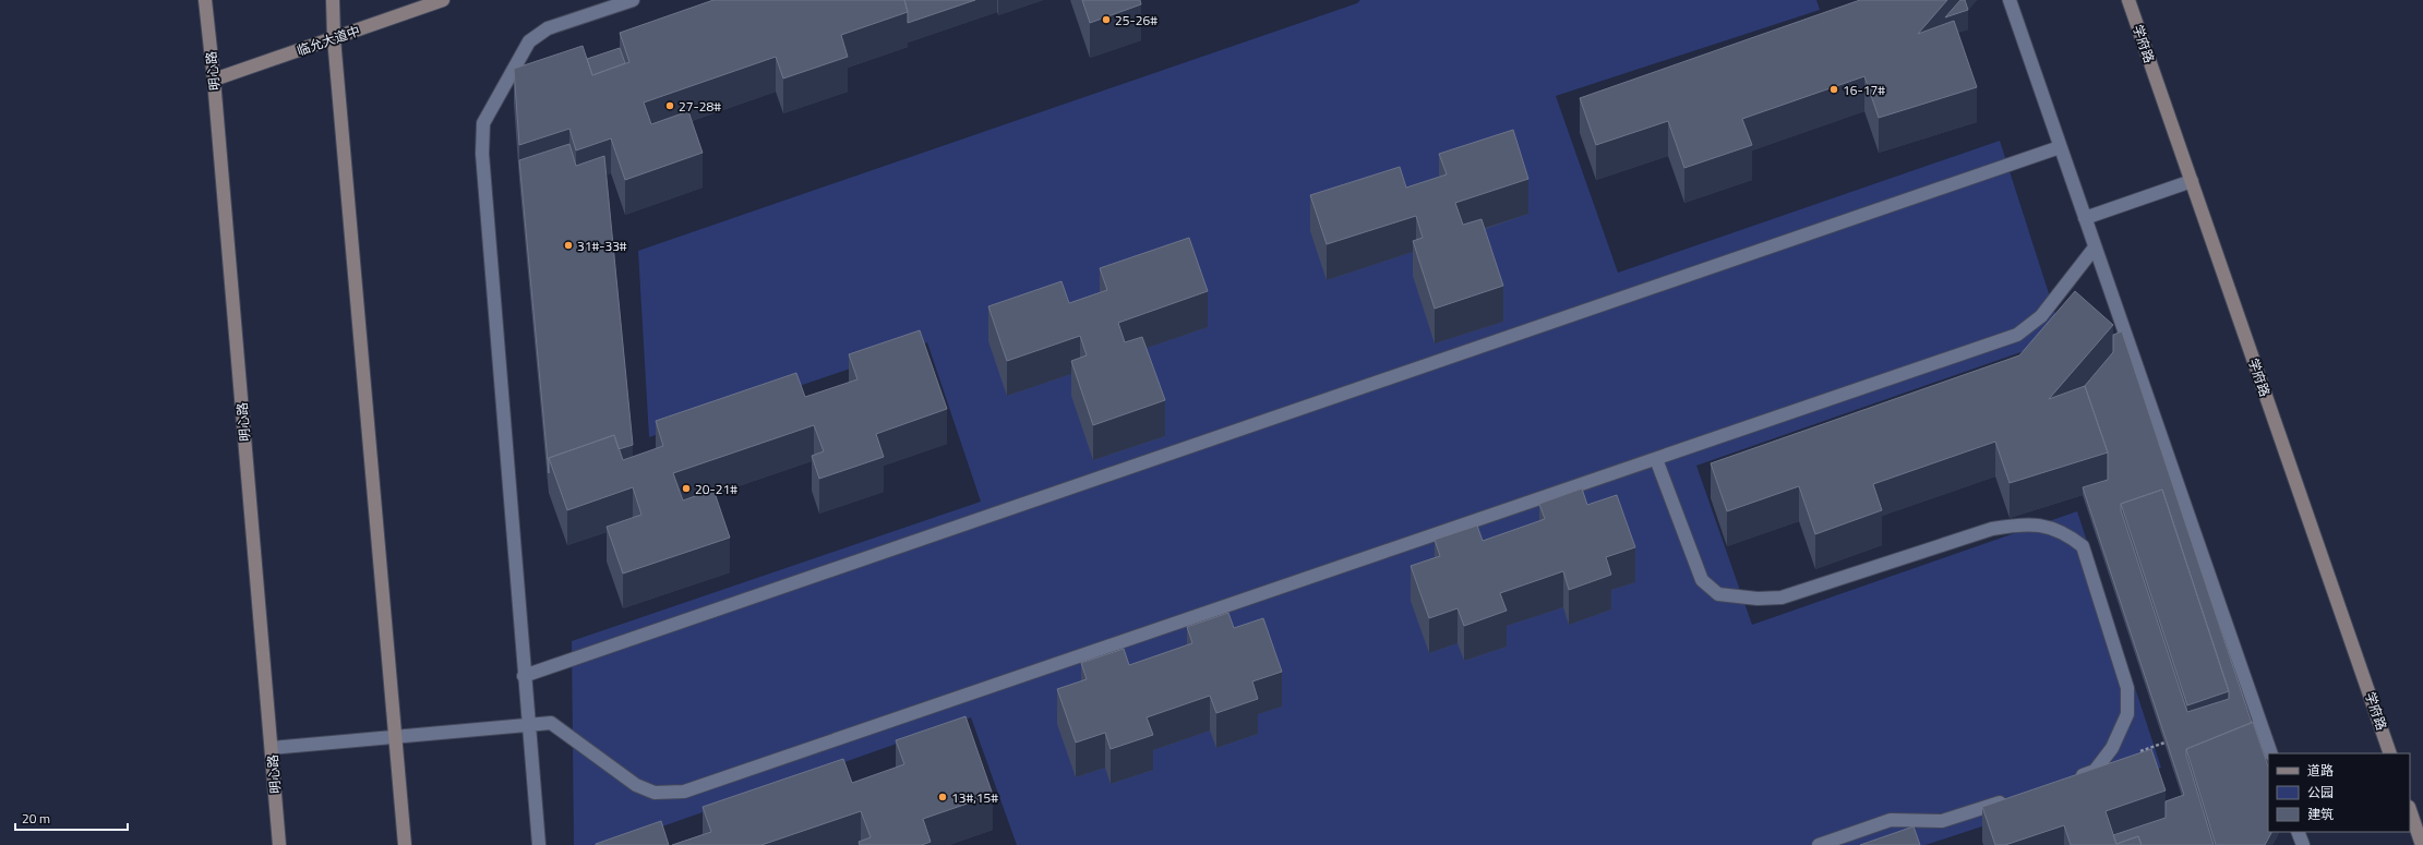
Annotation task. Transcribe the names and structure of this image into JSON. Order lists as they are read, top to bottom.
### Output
{
  "streets": {
    "street": ["临允大道中", "学府路", "明心路"]
  },
  "crossings": [
    ["临允大道中", "明心路"]
  ],
  "places": [
    "25-26#",
    "16-17#",
    "27-28#",
    "31#-33#",
    "20-21#",
    "13#,15#"
  ],
  "legend": ["道路", "公园", "建筑"],
  "scale_bar": "20 m"
}
